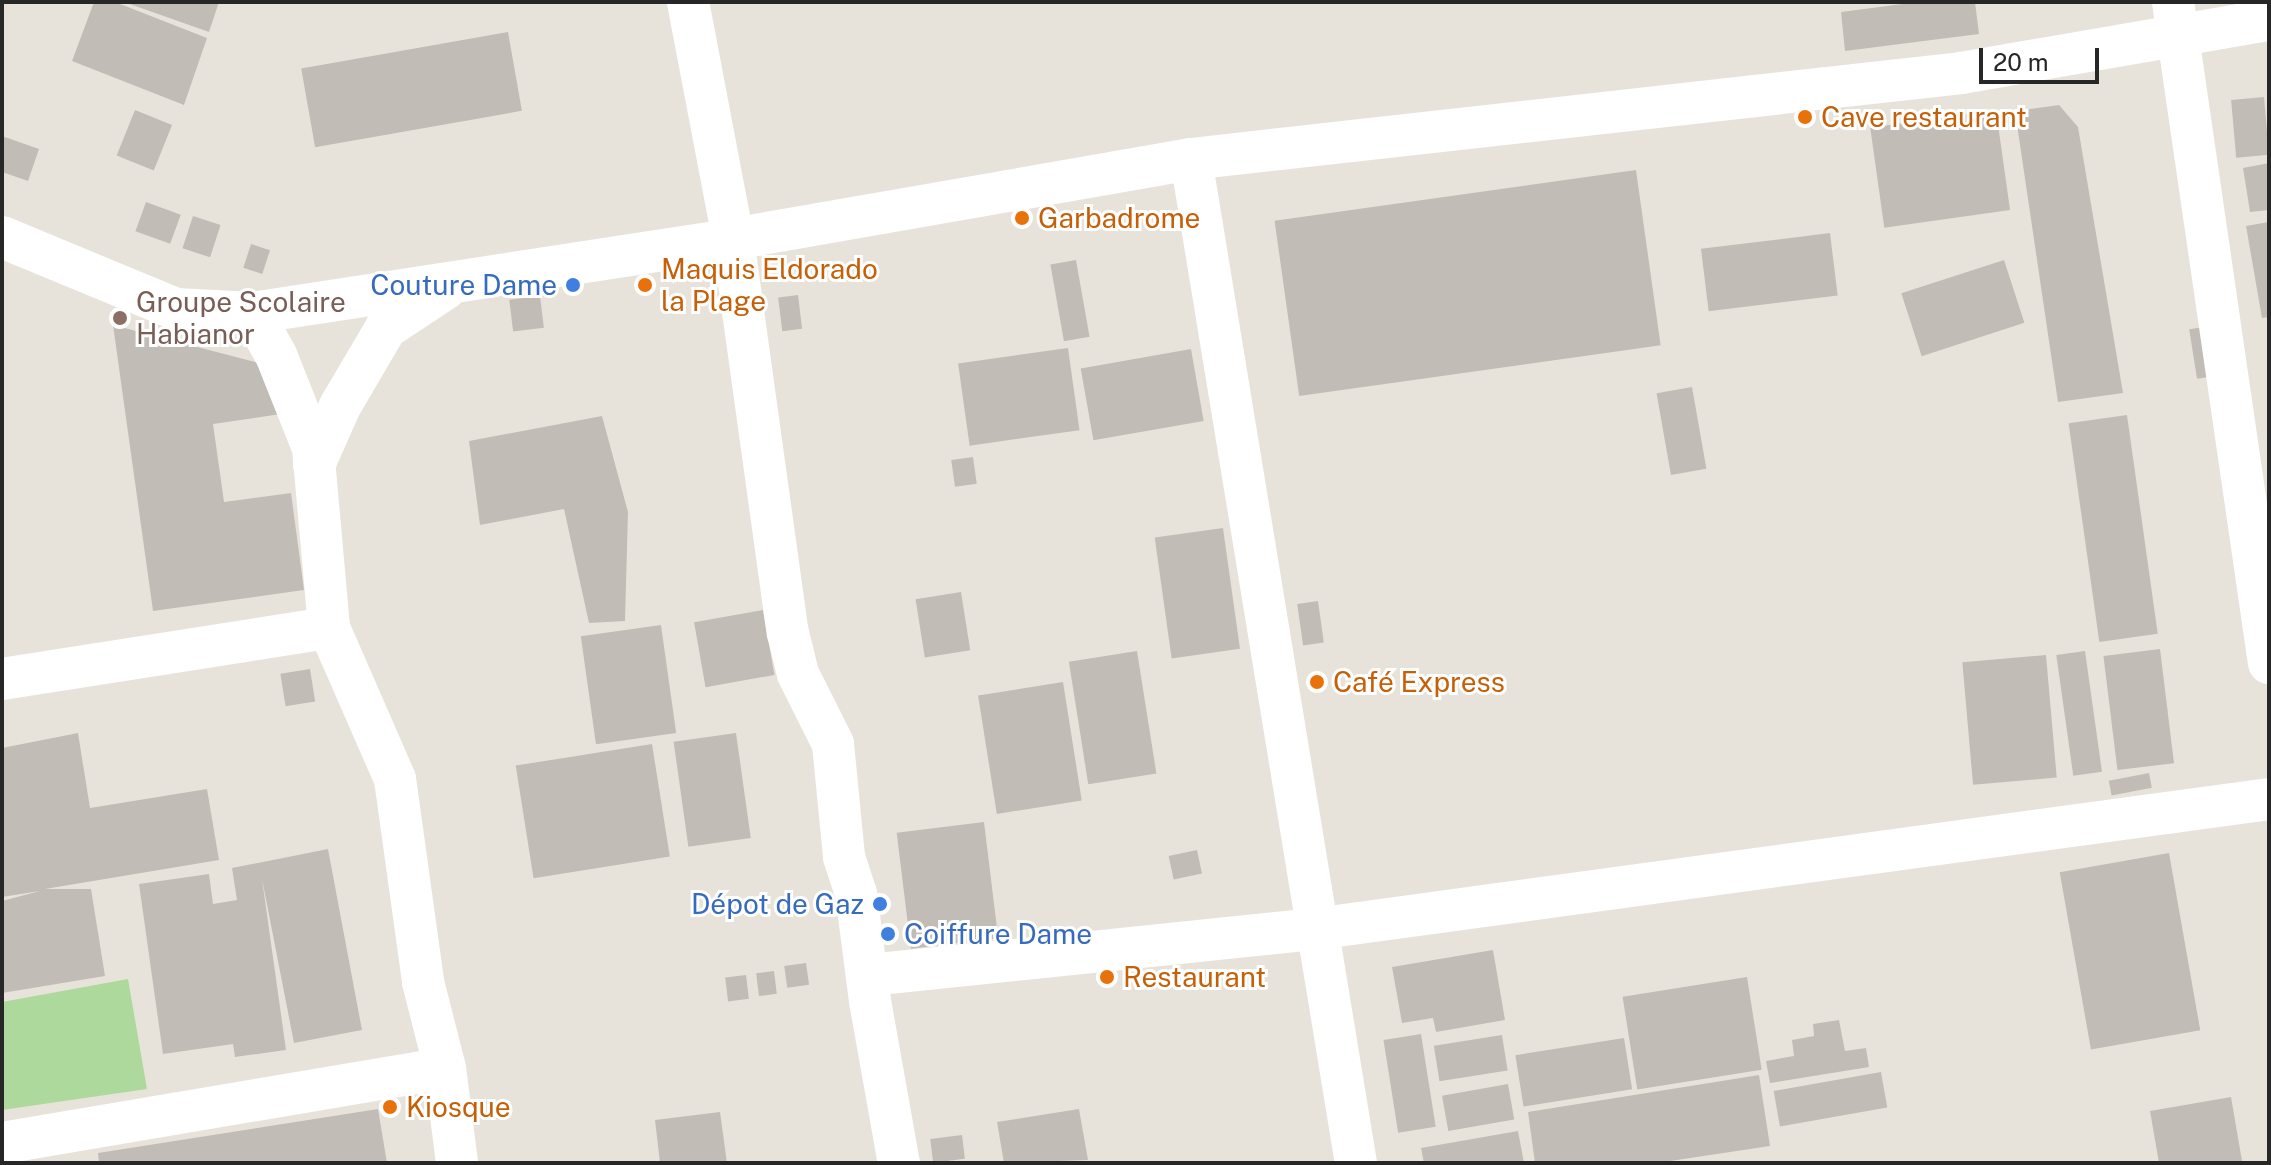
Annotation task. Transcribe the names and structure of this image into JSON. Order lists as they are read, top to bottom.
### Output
{
  "places": [
    "Cave restaurant",
    "Garbadrome",
    "Couture Dame",
    "Maquis Eldorado la Plage",
    "Groupe Scolaire Habianor",
    "Café Express",
    "Dépot de Gaz",
    "Coiffure Dame",
    "Restaurant",
    "Kiosque"
  ],
  "scale_bar": "20 m"
}
